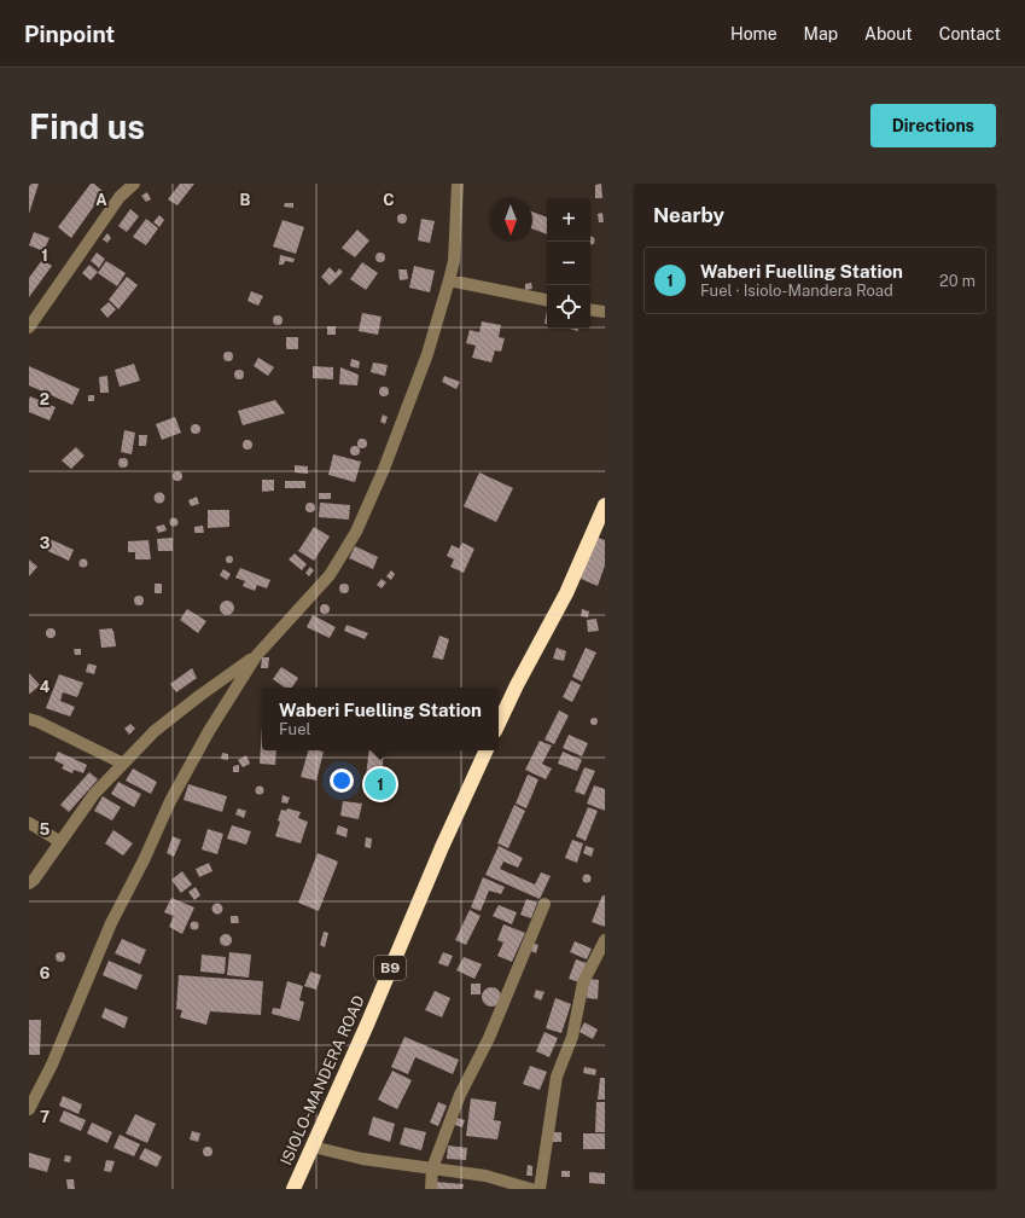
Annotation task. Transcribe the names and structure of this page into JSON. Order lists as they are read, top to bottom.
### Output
{
  "streets": {
    "highway": ["B9", "ISIOLO-MANDERA ROAD"]
  },
  "north": "bottom",
  "page": {
    "header": "Pinpoint",
    "nav": [
      "Home",
      "Map",
      "About",
      "Contact"
    ],
    "buttons": "Directions",
    "title": "Find us",
    "heading": "Nearby",
    "map_buttons": ["+", "−"],
    "list": [
      {
        "mark": "1",
        "name": "Waberi Fuelling Station",
        "note": "Fuel · Isiolo-Mandera Road",
        "value": "20 m"
      }
    ],
    "popup": ["Waberi Fuelling Station", "Fuel"],
    "pins": "1"
  },
  "grid": {
    "columns": ["A", "B", "C"],
    "rows": [
      "1",
      "2",
      "3",
      "4",
      "5",
      "6",
      "7"
    ]
  }
}
